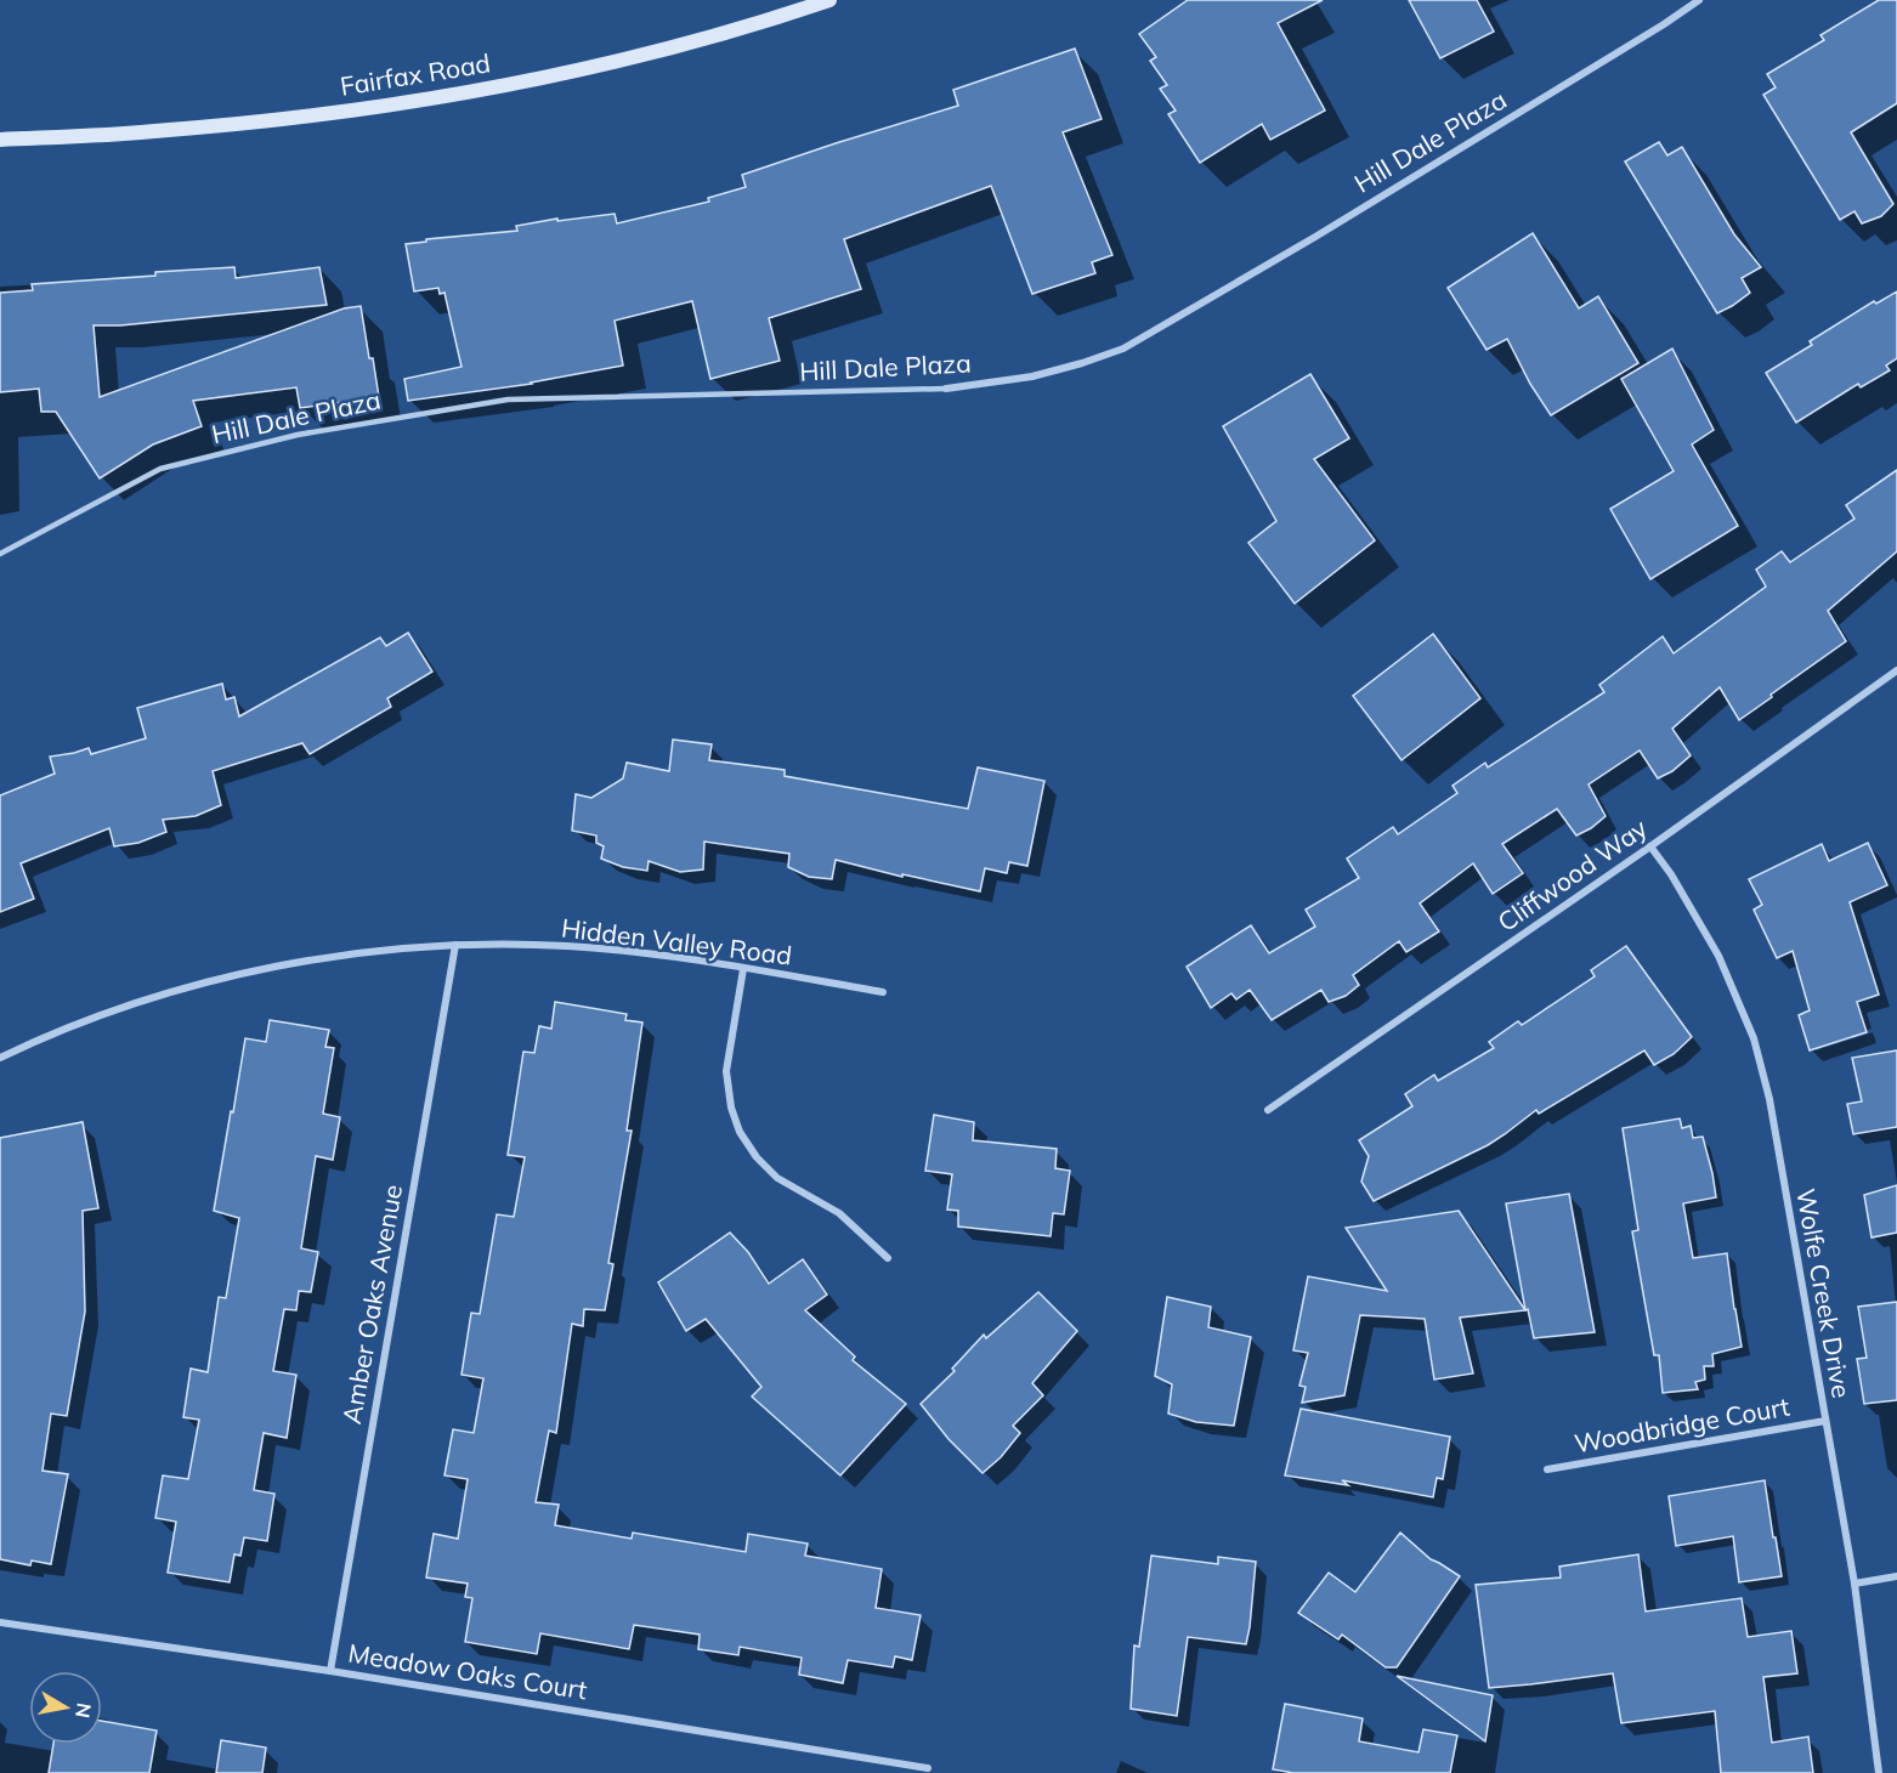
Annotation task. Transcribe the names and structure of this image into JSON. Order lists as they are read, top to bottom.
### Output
{
  "streets": {
    "main road": ["Fairfax Road"],
    "street": [
      "Hill Dale Plaza",
      "Cliffwood Way",
      "Hidden Valley Road",
      "Wolfe Creek Drive",
      "Amber Oaks Avenue",
      "Woodbridge Court",
      "Meadow Oaks Court"
    ]
  },
  "crossings": [
    ["Cliffwood Way", "Wolfe Creek Drive"],
    ["Hidden Valley Road", "Amber Oaks Avenue"],
    ["Wolfe Creek Drive", "Woodbridge Court"],
    ["Amber Oaks Avenue", "Meadow Oaks Court"]
  ],
  "north": "right"
}
